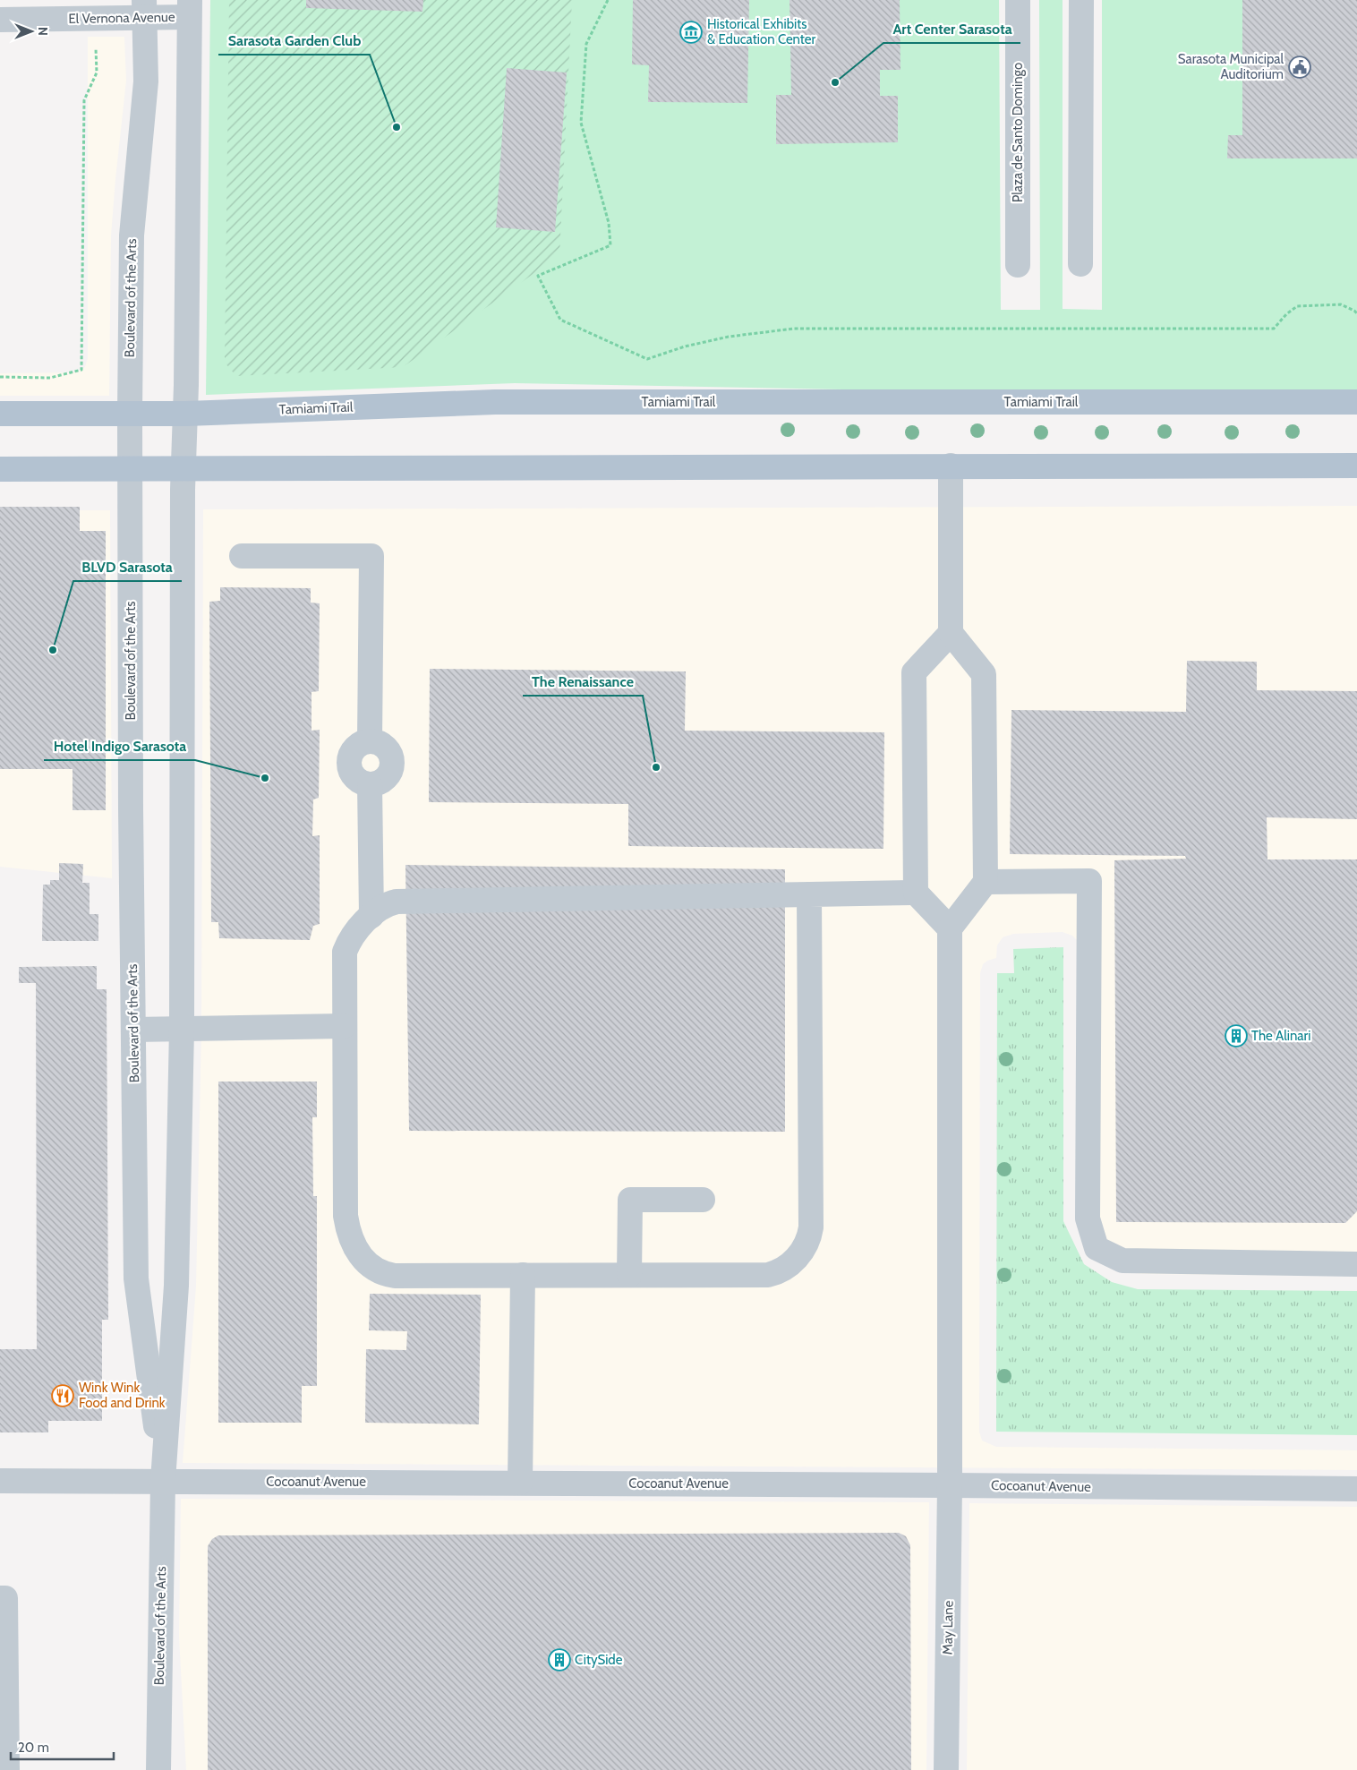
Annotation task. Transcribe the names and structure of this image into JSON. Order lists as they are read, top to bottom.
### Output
{
  "streets": {
    "main road": ["Tamiami Trail"],
    "street": [
      "El Vernona Avenue",
      "Plaza de Santo Domingo",
      "Boulevard of the Arts",
      "Cocoanut Avenue",
      "May Lane"
    ]
  },
  "crossings": [
    ["El Vernona Avenue", "Boulevard of the Arts"],
    ["Boulevard of the Arts", "Tamiami Trail"],
    ["Boulevard of the Arts", "Cocoanut Avenue"],
    ["Cocoanut Avenue", "May Lane"]
  ],
  "places": {
    "museum": ["Historical Exhibits & Education Center"],
    "public building": ["Sarasota Municipal Auditorium"],
    "other": [
      "Art Center Sarasota",
      "Sarasota Garden Club",
      "BLVD Sarasota",
      "The Renaissance",
      "Hotel Indigo Sarasota"
    ],
    "building": ["The Alinari", "CitySide"],
    "restaurant": ["Wink Wink Food and Drink"]
  },
  "scale_bar": "20 m",
  "north": "right"
}
